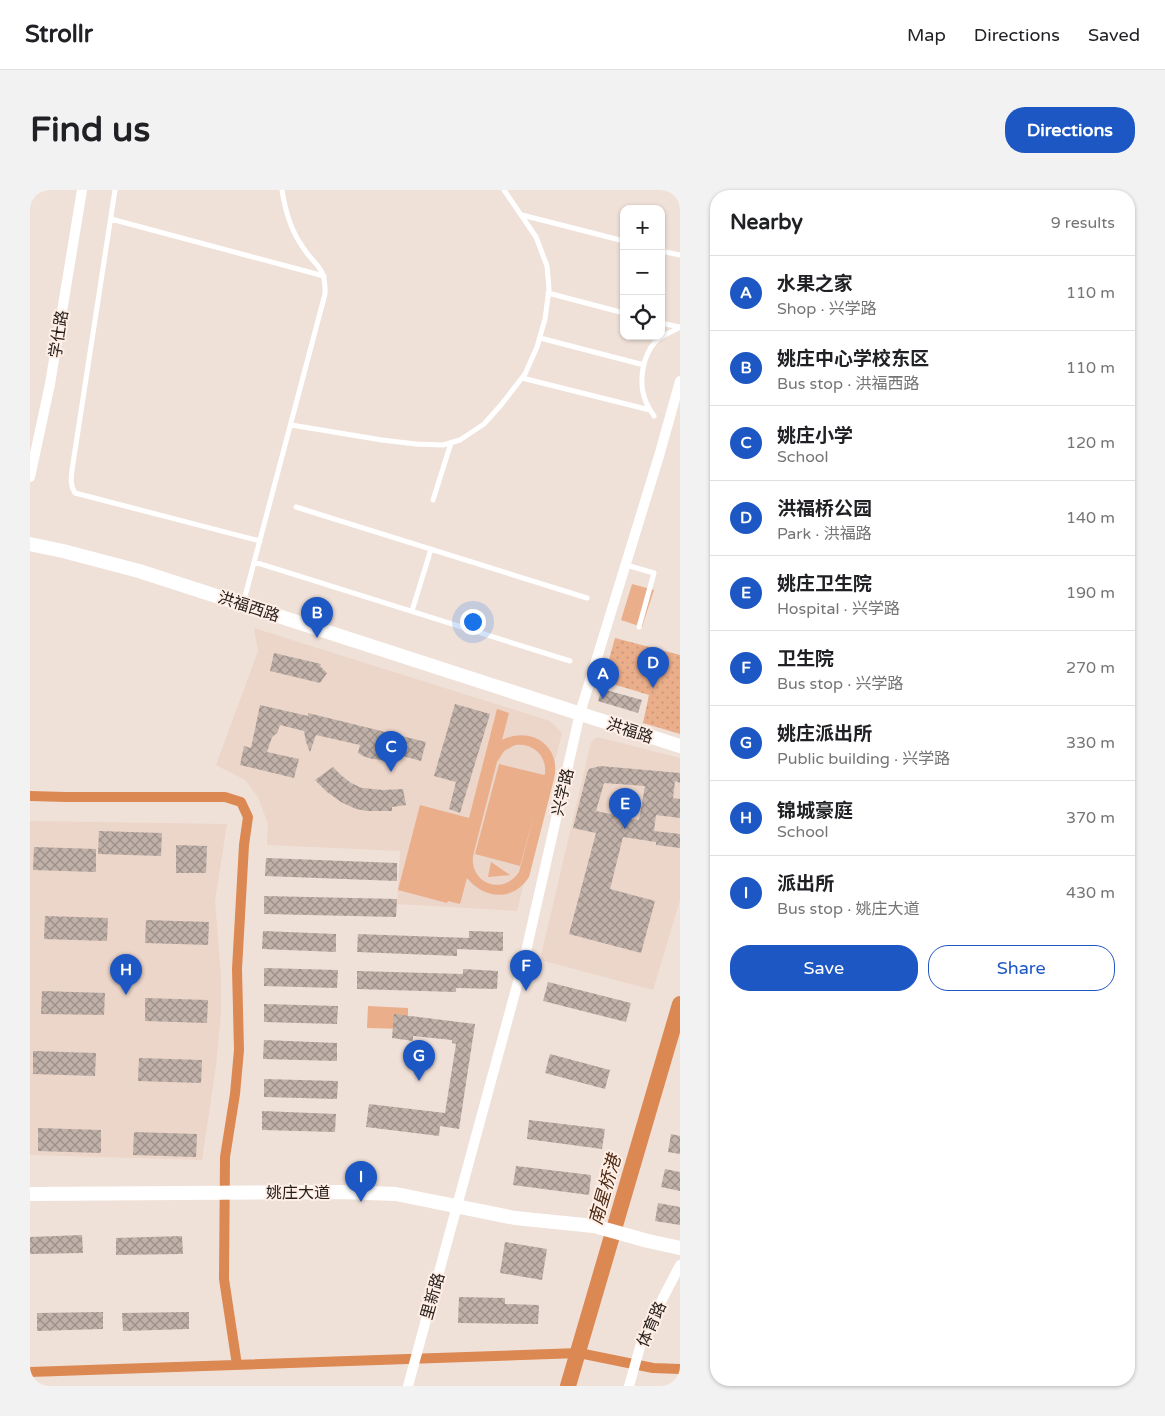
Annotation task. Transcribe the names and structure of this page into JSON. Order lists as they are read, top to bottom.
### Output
{
  "streets": {
    "street": [
      "学仕路",
      "洪福西路",
      "洪福路",
      "兴学路",
      "姚庄大道",
      "里新路",
      "体育路"
    ]
  },
  "crossings": [
    ["洪福西路", "洪福路"],
    ["洪福西路", "兴学路"],
    ["洪福路", "兴学路"],
    ["兴学路", "姚庄大道"],
    ["兴学路", "里新路"],
    ["姚庄大道", "里新路"]
  ],
  "water": ["南星桥港"],
  "page": {
    "header": "Strollr",
    "nav": ["Map", "Directions", "Saved"],
    "buttons": [
      "Directions",
      ["Save", "Share"]
    ],
    "title": "Find us",
    "heading": ["Nearby", "9 results"],
    "map_buttons": ["+", "−"],
    "list": [
      {
        "mark": "A",
        "name": "水果之家",
        "note": "Shop · 兴学路",
        "value": "110 m"
      },
      {
        "mark": "B",
        "name": "姚庄中心学校东区",
        "note": "Bus stop · 洪福西路",
        "value": "110 m"
      },
      {
        "mark": "C",
        "name": "姚庄小学",
        "note": "School",
        "value": "120 m"
      },
      {
        "mark": "D",
        "name": "洪福桥公园",
        "note": "Park · 洪福路",
        "value": "140 m"
      },
      {
        "mark": "E",
        "name": "姚庄卫生院",
        "note": "Hospital · 兴学路",
        "value": "190 m"
      },
      {
        "mark": "F",
        "name": "卫生院",
        "note": "Bus stop · 兴学路",
        "value": "270 m"
      },
      {
        "mark": "G",
        "name": "姚庄派出所",
        "note": "Public building · 兴学路",
        "value": "330 m"
      },
      {
        "mark": "H",
        "name": "锦城豪庭",
        "note": "School",
        "value": "370 m"
      },
      {
        "mark": "I",
        "name": "派出所",
        "note": "Bus stop · 姚庄大道",
        "value": "430 m"
      }
    ],
    "pins": [
      "B",
      "D",
      "A",
      "C",
      "E",
      "F",
      "H",
      "G",
      "I"
    ]
  }
}
